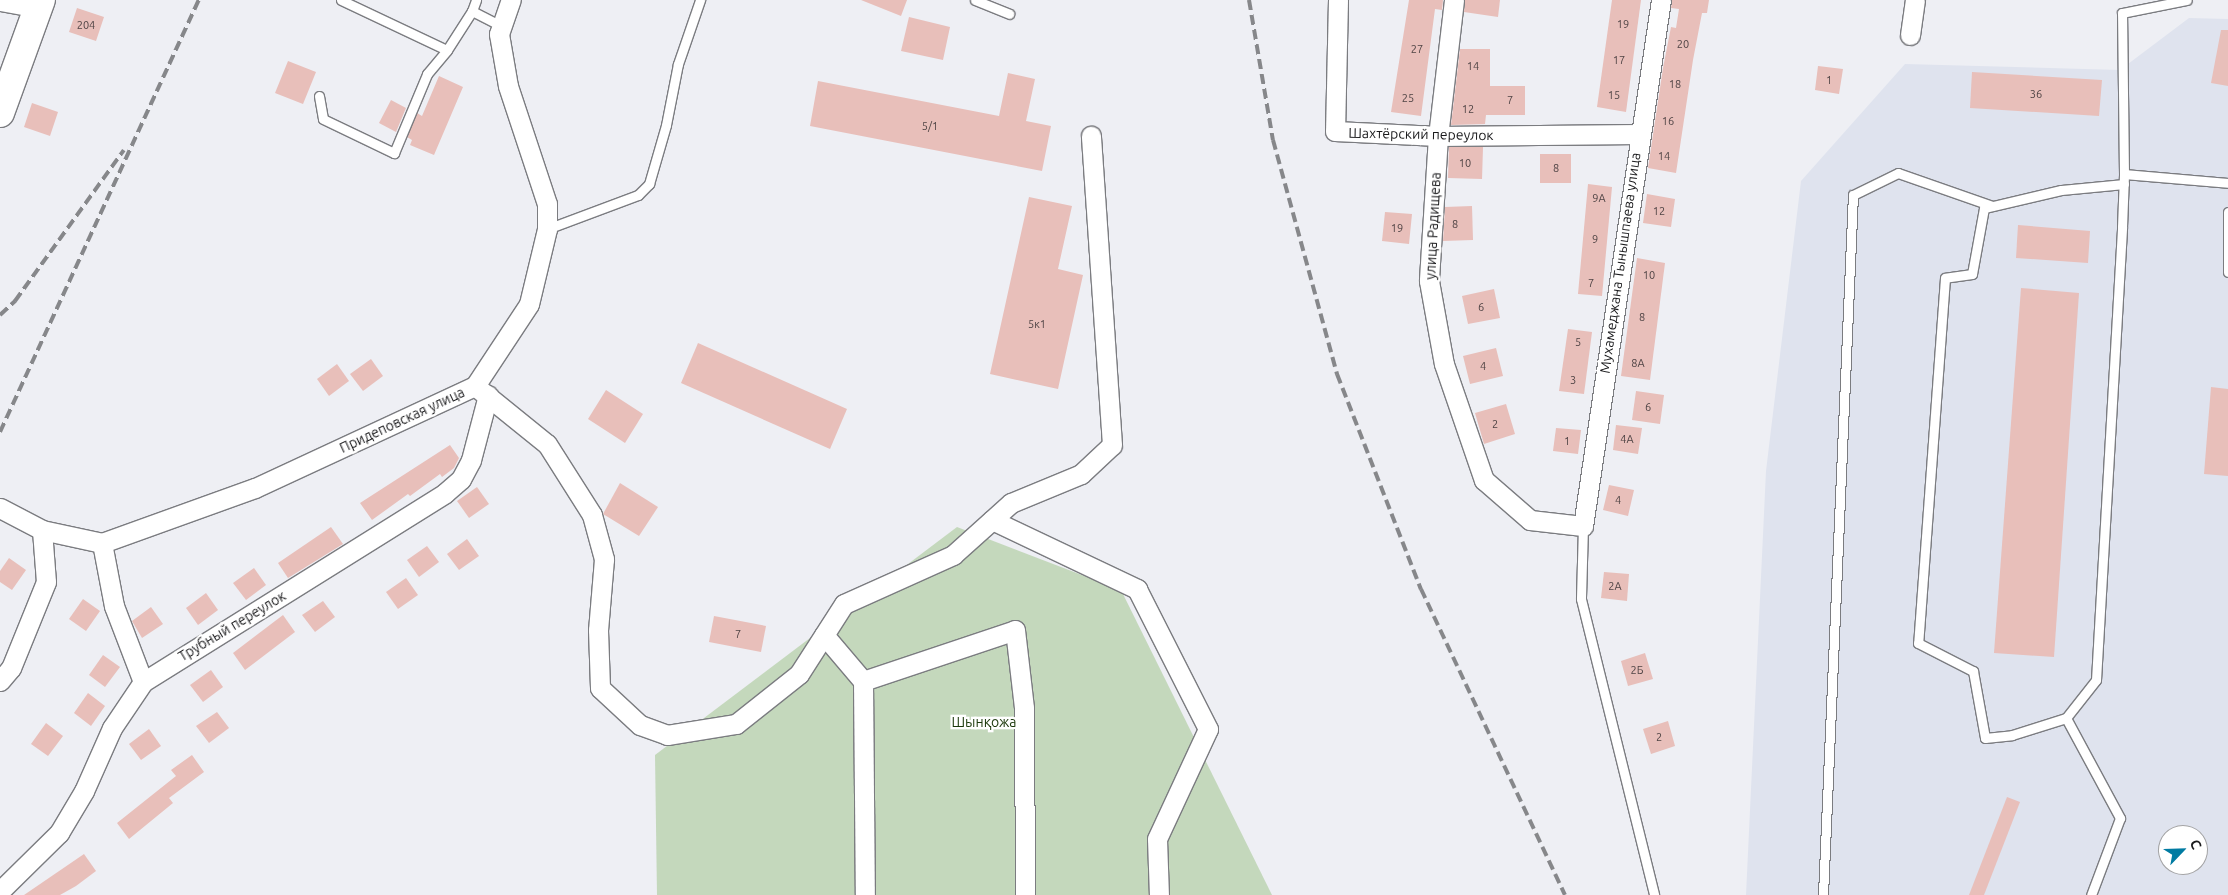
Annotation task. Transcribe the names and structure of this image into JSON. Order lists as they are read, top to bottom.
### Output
{
  "streets": {
    "street": [
      "Шахтёрский переулок",
      "улица Радищева",
      "Мухамеджана Тынышпаева улица",
      "Придеповская улица",
      "Трубный переулок"
    ]
  },
  "crossings": [
    ["Шахтёрский переулок", "улица Радищева"],
    ["Шахтёрский переулок", "Мухамеджана Тынышпаева улица"],
    ["улица Радищева", "Мухамеджана Тынышпаева улица"],
    ["Придеповская улица", "Трубный переулок"]
  ],
  "parks": ["Шынқожа"],
  "house_numbers": [
    "19",
    "204",
    "20",
    "27",
    "17",
    "14",
    "1",
    "18",
    "36",
    "15",
    "25",
    "7",
    "12",
    "16",
    "5/1",
    "14",
    "10",
    "8",
    "9А",
    "12",
    "8",
    "19",
    "9",
    "10",
    "7",
    "6",
    "8",
    "5к1",
    "5",
    "8А",
    "4",
    "3",
    "6",
    "2",
    "4А",
    "1",
    "4",
    "2А",
    "7",
    "2Б",
    "2"
  ],
  "north": "top right"
}
